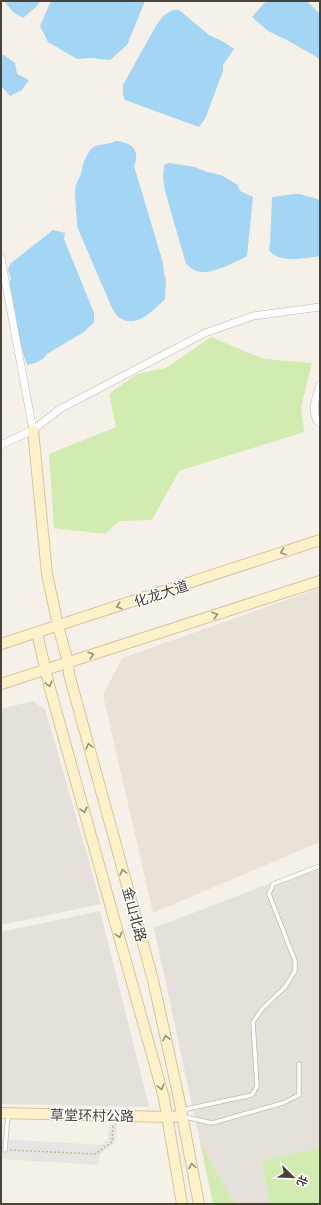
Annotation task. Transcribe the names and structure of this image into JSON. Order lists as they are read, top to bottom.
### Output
{
  "streets": {
    "street": ["化龙大道", "金山北路", "草堂环村公路"]
  },
  "crossings": [
    ["化龙大道", "金山北路"],
    ["金山北路", "草堂环村公路"]
  ],
  "north": "bottom right"
}
